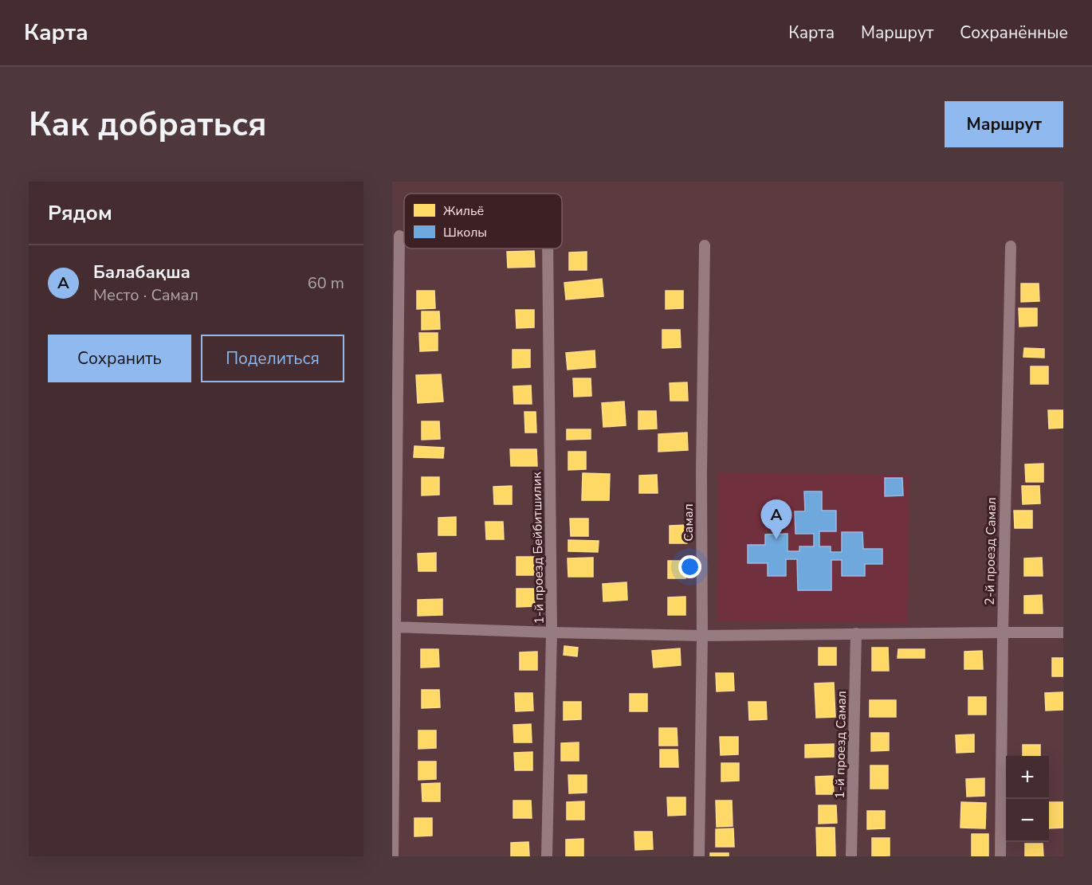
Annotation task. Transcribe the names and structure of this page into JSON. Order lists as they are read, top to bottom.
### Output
{
  "streets": {
    "street": [
      "Самал",
      "1-й проезд Бейбитшилик",
      "2-й проезд Самал",
      "1-й проезд Самал"
    ]
  },
  "legend": ["Жильё", "Школы"],
  "page": {
    "header": "Карта",
    "nav": ["Карта", "Маршрут", "Сохранённые"],
    "buttons": [
      "Маршрут",
      ["Сохранить", "Поделиться"]
    ],
    "title": "Как добраться",
    "heading": "Рядом",
    "list": [
      {
        "mark": "A",
        "name": "Балабақша",
        "note": "Место · Самал",
        "value": "60 m"
      }
    ],
    "pins": "A",
    "map_buttons": ["+", "−"]
  }
}
